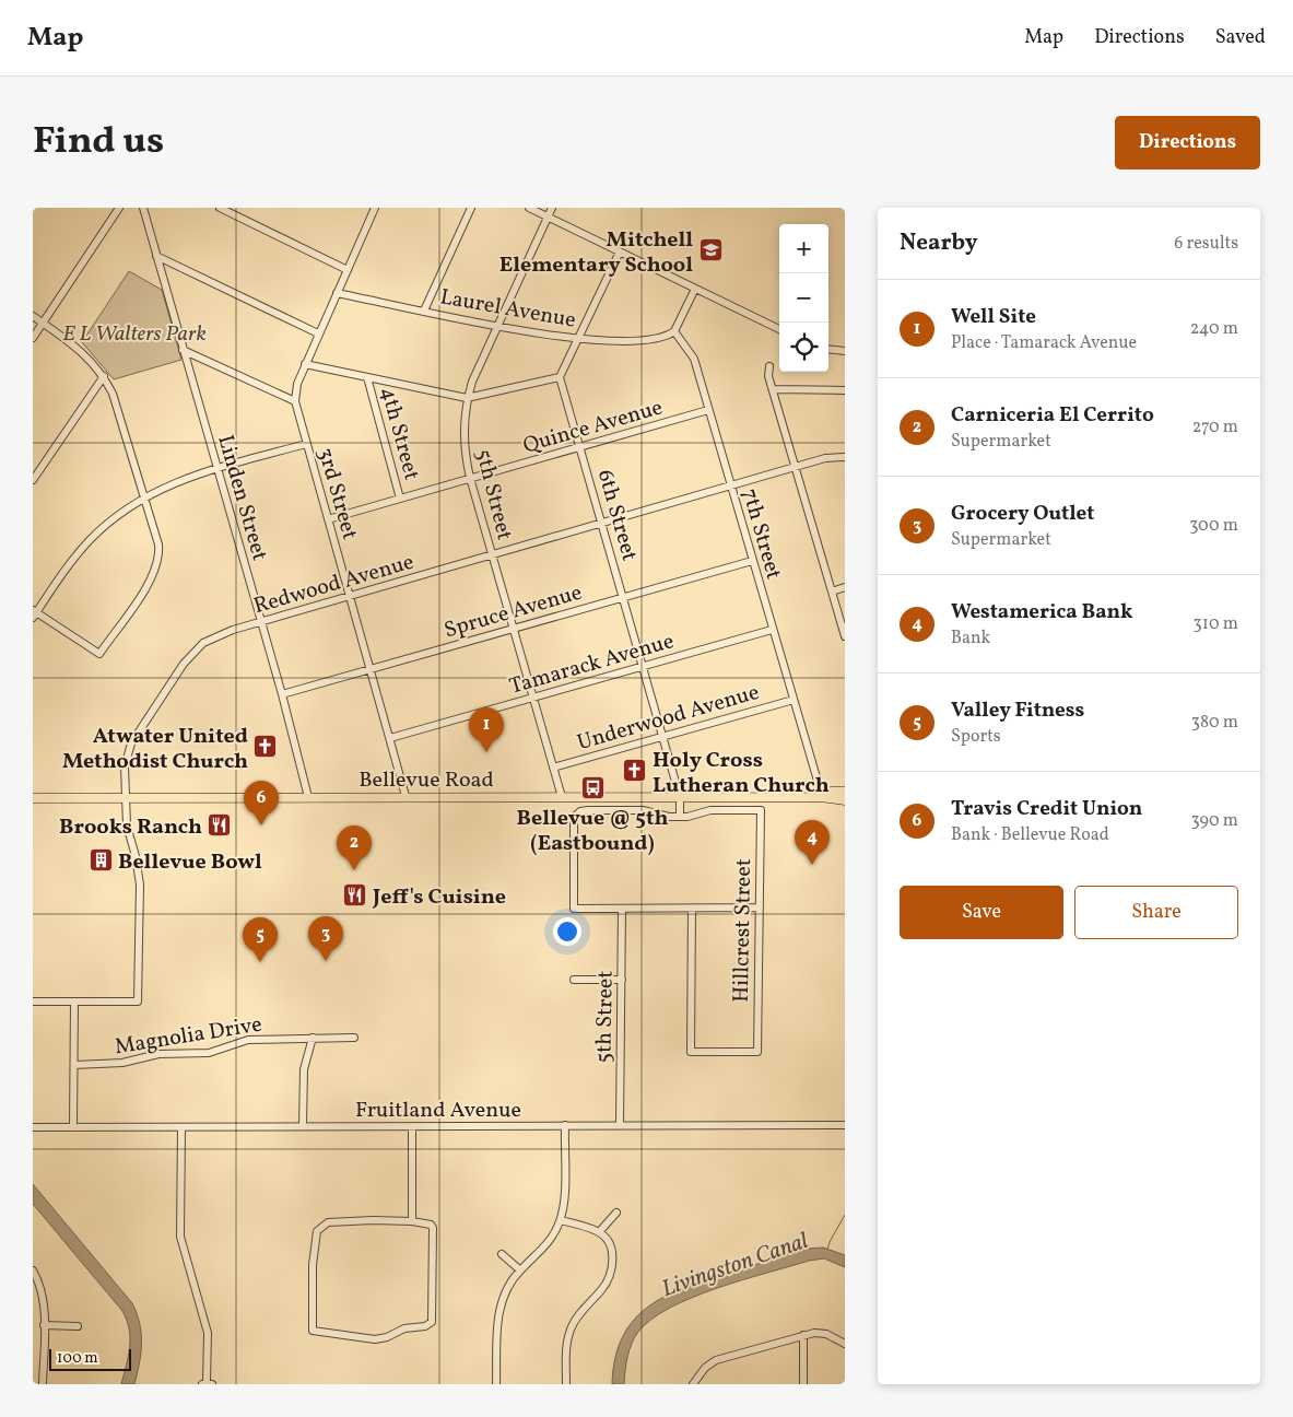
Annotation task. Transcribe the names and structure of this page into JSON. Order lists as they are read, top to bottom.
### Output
{
  "streets": {
    "main road": ["Bellevue Road"],
    "street": [
      "Laurel Avenue",
      "Quince Avenue",
      "4th Street",
      "3rd Street",
      "5th Street",
      "Linden Street",
      "6th Street",
      "7th Street",
      "Redwood Avenue",
      "Spruce Avenue",
      "Tamarack Avenue",
      "Underwood Avenue",
      "Hillcrest Street",
      "Magnolia Drive",
      "Fruitland Avenue"
    ]
  },
  "crossings": [
    ["Laurel Avenue", "3rd Street"],
    ["Laurel Avenue", "5th Street"],
    ["Laurel Avenue", "7th Street"],
    ["Quince Avenue", "4th Street"],
    ["Quince Avenue", "3rd Street"],
    ["Quince Avenue", "5th Street"],
    ["Quince Avenue", "6th Street"],
    ["Quince Avenue", "7th Street"],
    ["3rd Street", "Redwood Avenue"],
    ["3rd Street", "Spruce Avenue"],
    ["3rd Street", "Tamarack Avenue"],
    ["3rd Street", "Bellevue Road"],
    ["5th Street", "Redwood Avenue"],
    ["5th Street", "Spruce Avenue"],
    ["5th Street", "Tamarack Avenue"],
    ["5th Street", "Underwood Avenue"],
    ["5th Street", "Bellevue Road"],
    ["5th Street", "Fruitland Avenue"],
    ["Linden Street", "Redwood Avenue"],
    ["Linden Street", "Spruce Avenue"],
    ["Linden Street", "Bellevue Road"],
    ["6th Street", "Redwood Avenue"],
    ["6th Street", "Spruce Avenue"],
    ["6th Street", "Tamarack Avenue"],
    ["6th Street", "Underwood Avenue"],
    ["6th Street", "Bellevue Road"],
    ["6th Street", "Hillcrest Street"],
    ["7th Street", "Redwood Avenue"],
    ["7th Street", "Spruce Avenue"],
    ["7th Street", "Tamarack Avenue"],
    ["7th Street", "Underwood Avenue"],
    ["7th Street", "Bellevue Road"],
    ["Redwood Avenue", "Bellevue Road"]
  ],
  "water": ["Livingston Canal"],
  "parks": ["E L Walters Park"],
  "places": {
    "school or university": ["Mitchell Elementary School"],
    "church": ["Atwater United Methodist Church", "Holy Cross Lutheran Church"],
    "bus stop": ["Bellevue @ 5th (Eastbound)"],
    "restaurant": ["Brooks Ranch", "Jeff's Cuisine"],
    "building": ["Bellevue Bowl"]
  },
  "scale_bar": "100 m",
  "page": {
    "header": "Map",
    "nav": ["Map", "Directions", "Saved"],
    "title": "Find us",
    "buttons": [
      "Directions",
      ["Save", "Share"]
    ],
    "heading": ["Nearby", "6 results"],
    "map_buttons": ["+", "−"],
    "list": [
      {
        "mark": "1",
        "name": "Well Site",
        "note": "Place · Tamarack Avenue",
        "value": "240 m"
      },
      {
        "mark": "2",
        "name": "Carniceria El Cerrito",
        "note": "Supermarket",
        "value": "270 m"
      },
      {
        "mark": "3",
        "name": "Grocery Outlet",
        "note": "Supermarket",
        "value": "300 m"
      },
      {
        "mark": "4",
        "name": "Westamerica Bank",
        "note": "Bank",
        "value": "310 m"
      },
      {
        "mark": "5",
        "name": "Valley Fitness",
        "note": "Sports",
        "value": "380 m"
      },
      {
        "mark": "6",
        "name": "Travis Credit Union",
        "note": "Bank · Bellevue Road",
        "value": "390 m"
      }
    ],
    "pins": [
      "1",
      "6",
      "4",
      "2",
      "3",
      "5"
    ],
    "scale": "100 m"
  }
}
